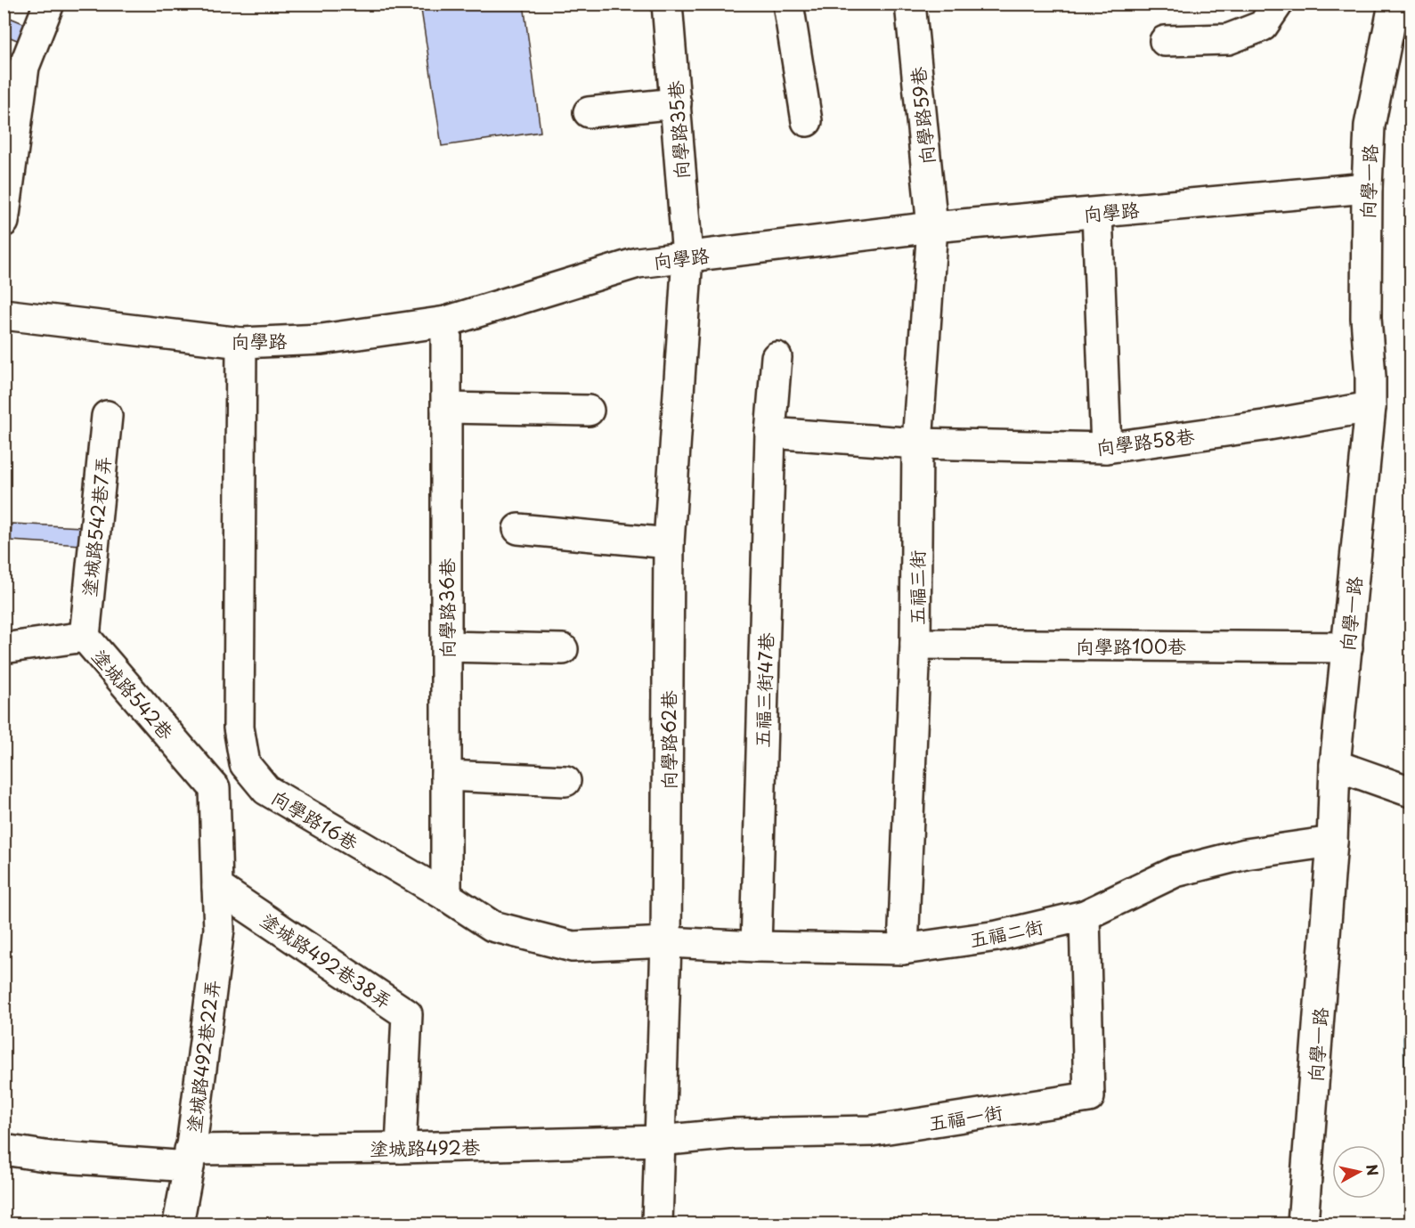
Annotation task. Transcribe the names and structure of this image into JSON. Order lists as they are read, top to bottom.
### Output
{
  "streets": {
    "street": [
      "向學路59巷",
      "向學路35巷",
      "向學一路",
      "向學路",
      "向學路58巷",
      "塗城路542巷7弄",
      "五福三街",
      "向學路36巷",
      "向學路100巷",
      "五福三街47巷",
      "塗城路542巷",
      "向學路62巷",
      "向學路16巷",
      "五福二街",
      "塗城路492巷38弄",
      "塗城路492巷22弄",
      "五福一街",
      "塗城路492巷"
    ]
  },
  "crossings": [
    ["向學路59巷", "向學路"],
    ["向學路59巷", "五福三街"],
    ["向學路35巷", "向學路"],
    ["向學路35巷", "向學路62巷"],
    ["向學一路", "向學路"],
    ["向學一路", "向學路58巷"],
    ["向學一路", "向學路100巷"],
    ["向學一路", "五福二街"],
    ["向學路", "五福三街"],
    ["向學路", "向學路36巷"],
    ["向學路", "向學路62巷"],
    ["向學路", "向學路16巷"],
    ["向學路58巷", "五福三街"],
    ["塗城路542巷7弄", "塗城路542巷"],
    ["五福三街", "向學路100巷"],
    ["五福三街", "五福二街"],
    ["向學路36巷", "向學路16巷"],
    ["五福三街47巷", "五福二街"],
    ["塗城路542巷", "塗城路492巷38弄"],
    ["塗城路542巷", "塗城路492巷22弄"],
    ["向學路62巷", "向學路16巷"],
    ["向學路62巷", "五福二街"],
    ["向學路62巷", "五福一街"],
    ["向學路62巷", "塗城路492巷"],
    ["向學路16巷", "五福二街"],
    ["五福二街", "五福一街"],
    ["塗城路492巷38弄", "塗城路492巷22弄"],
    ["塗城路492巷38弄", "塗城路492巷"],
    ["塗城路492巷22弄", "塗城路492巷"],
    ["五福一街", "塗城路492巷"]
  ],
  "north": "right"
}
